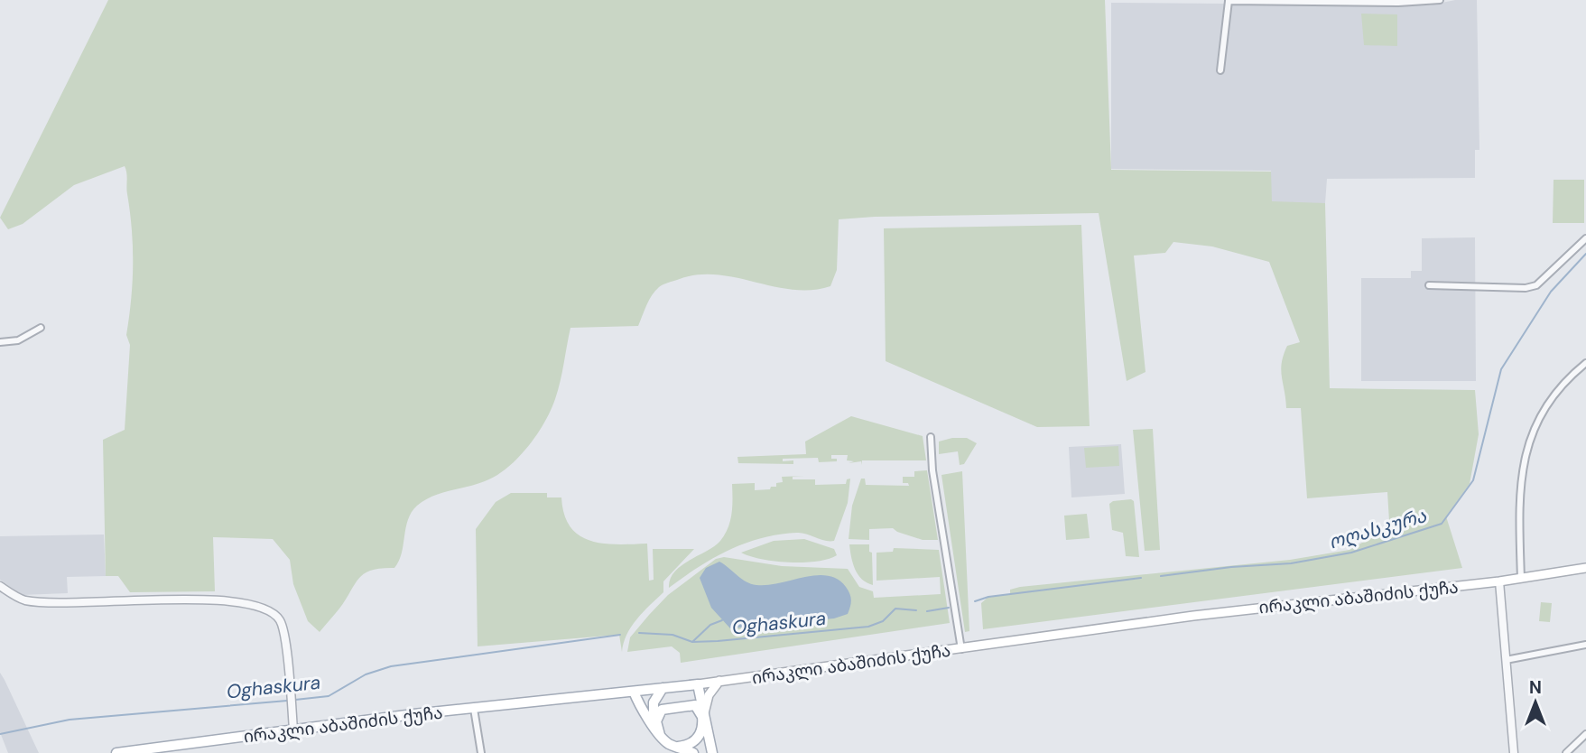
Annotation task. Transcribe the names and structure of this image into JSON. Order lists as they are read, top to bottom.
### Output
{
  "streets": {
    "main road": ["ირაკლი აბაშიძის ქუჩა"]
  },
  "water": ["ოღასკურა", "Oghaskura"],
  "north": "top"
}
